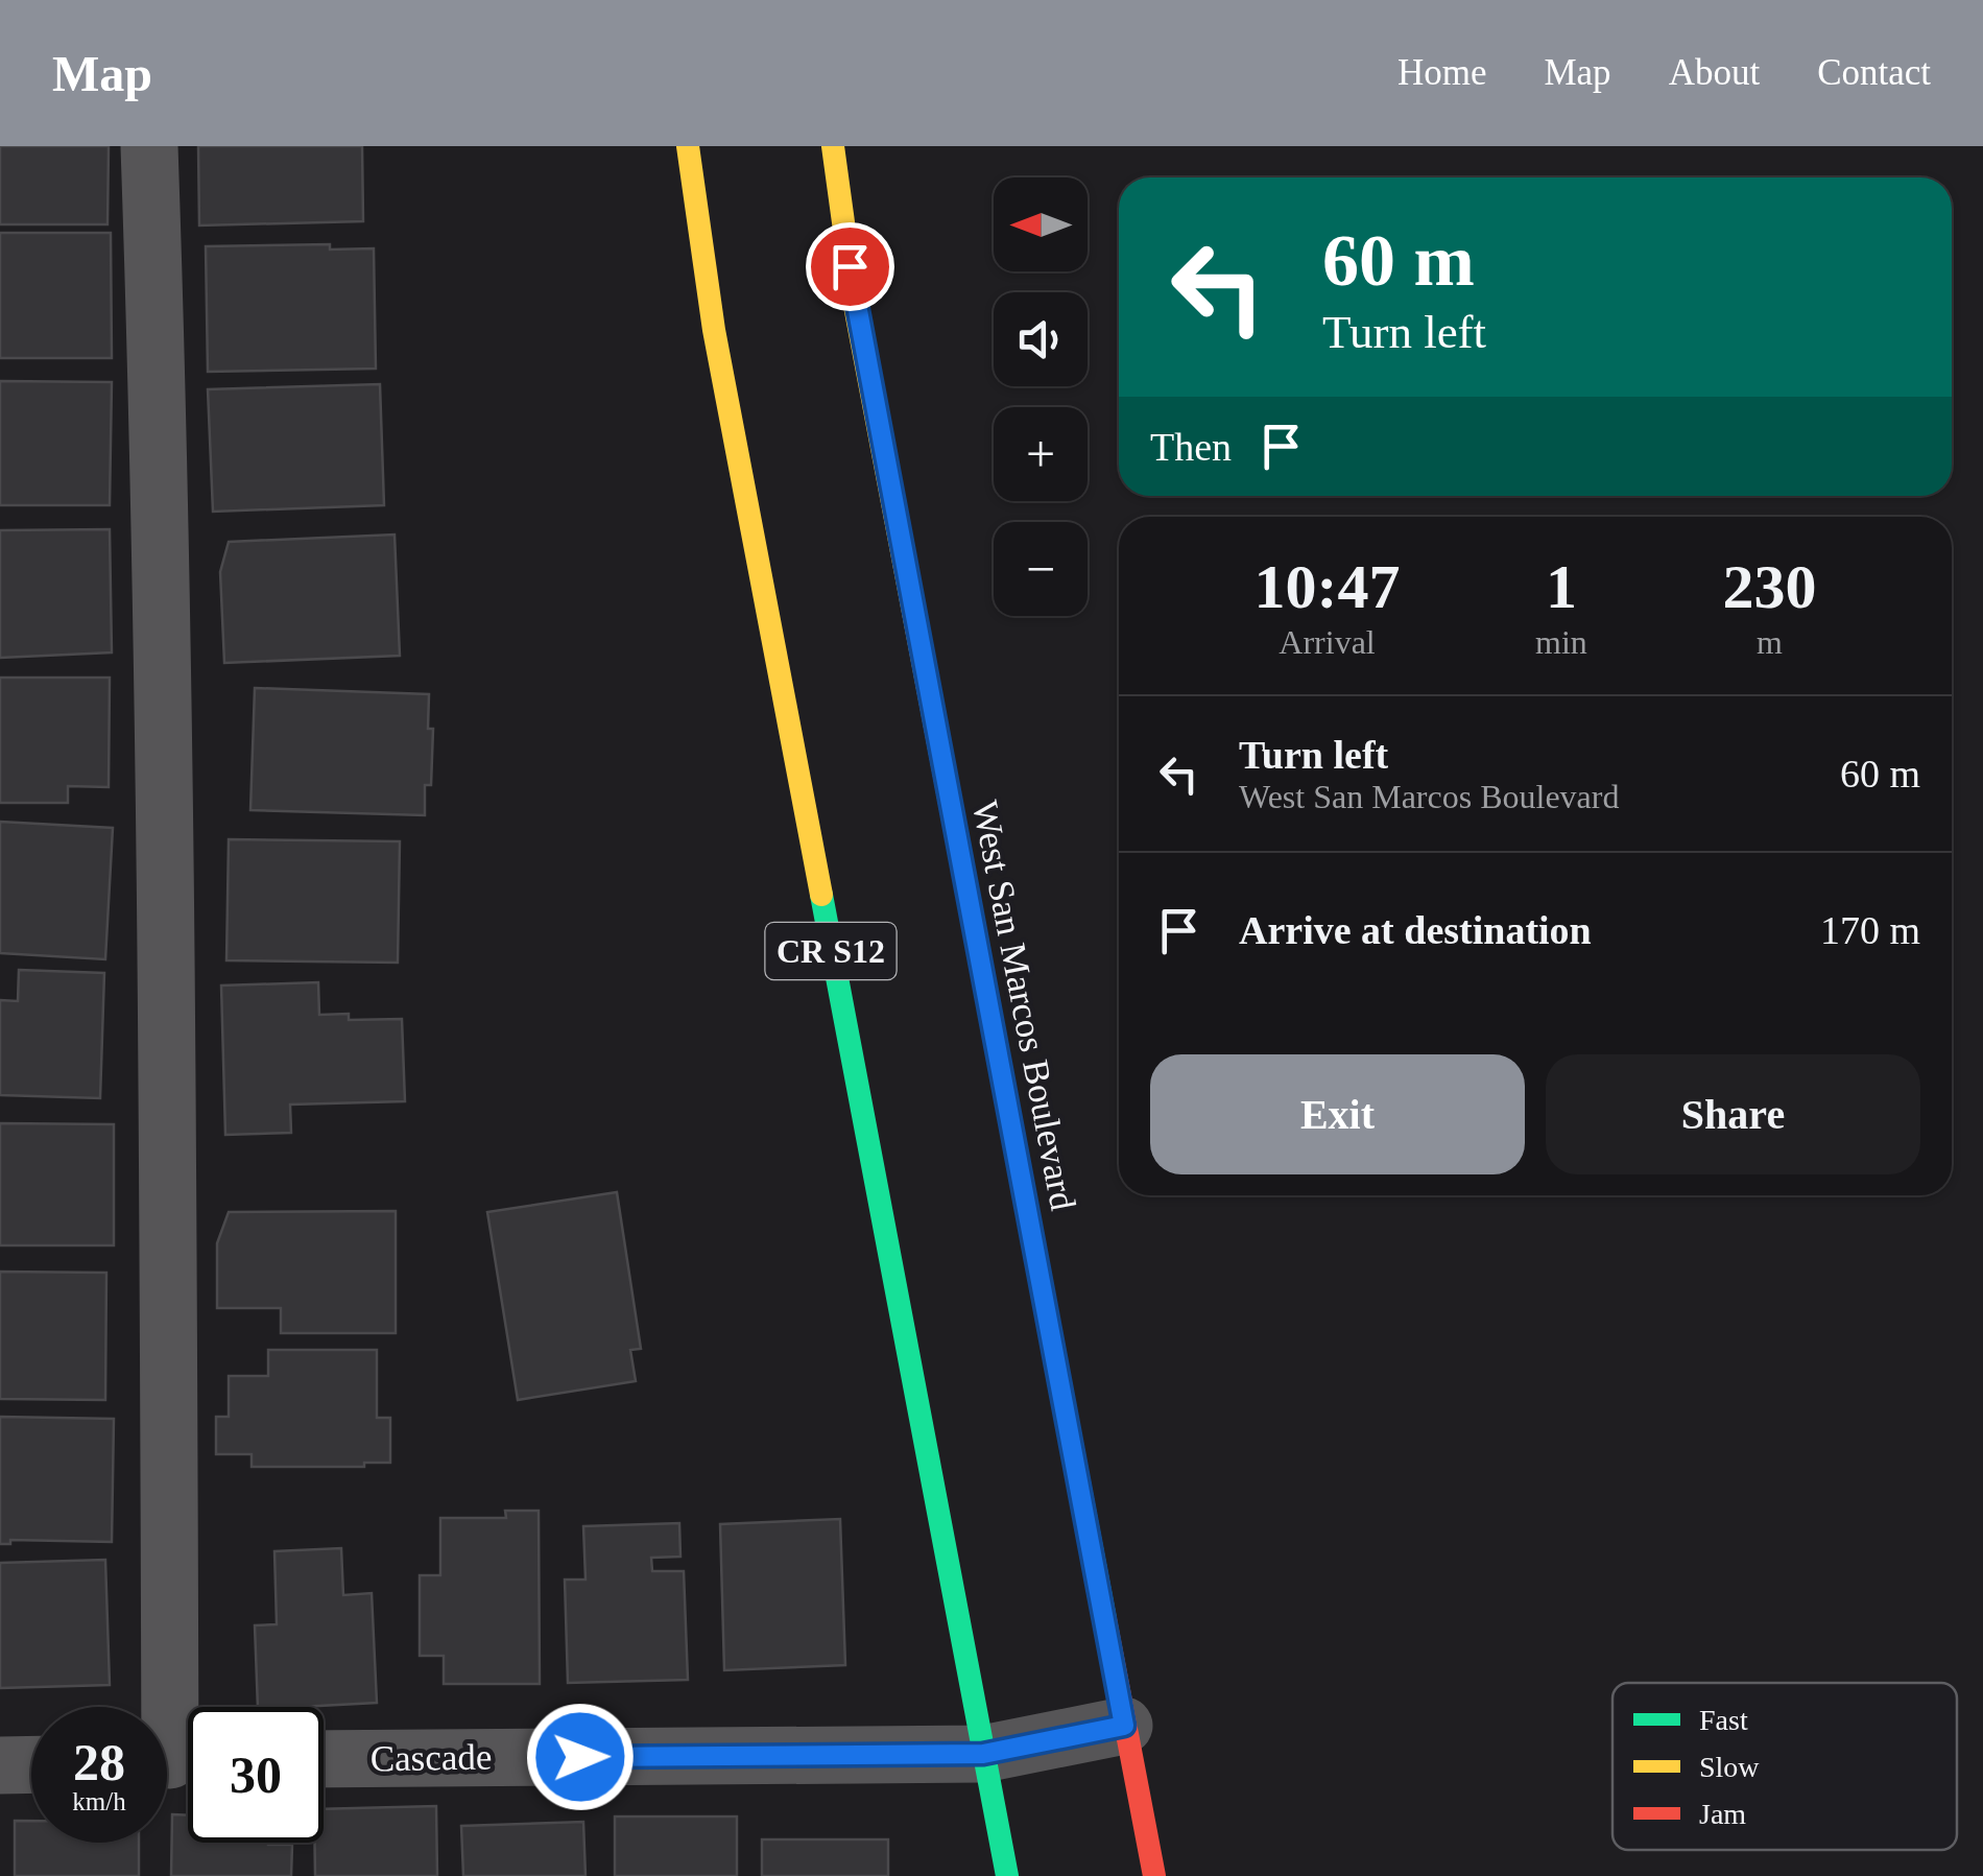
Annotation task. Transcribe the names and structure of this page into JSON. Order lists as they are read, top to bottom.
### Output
{
  "streets": {
    "main road": ["CR S12", "West San Marcos Boulevard"],
    "street": ["Cascade"]
  },
  "crossings": [
    ["CR S12", "Cascade"],
    ["West San Marcos Boulevard", "Cascade"]
  ],
  "legend": ["Fast", "Slow", "Jam"],
  "north": "left",
  "page": {
    "header": "Map",
    "nav": [
      "Home",
      "Map",
      "About",
      "Contact"
    ],
    "map_buttons": ["+", "−"],
    "turn": ["60 m", "Turn left"],
    "then": "Then",
    "eta": [
      "10:47",
      "Arrival",
      "1",
      "min",
      "230",
      "m"
    ],
    "list": [
      {
        "name": "Turn left",
        "note": "West San Marcos Boulevard",
        "value": "60 m"
      },
      {
        "name": "Arrive at destination",
        "value": "170 m"
      }
    ],
    "buttons": ["Exit", "Share"],
    "speed": "28 km/h",
    "limit": "30"
  }
}
